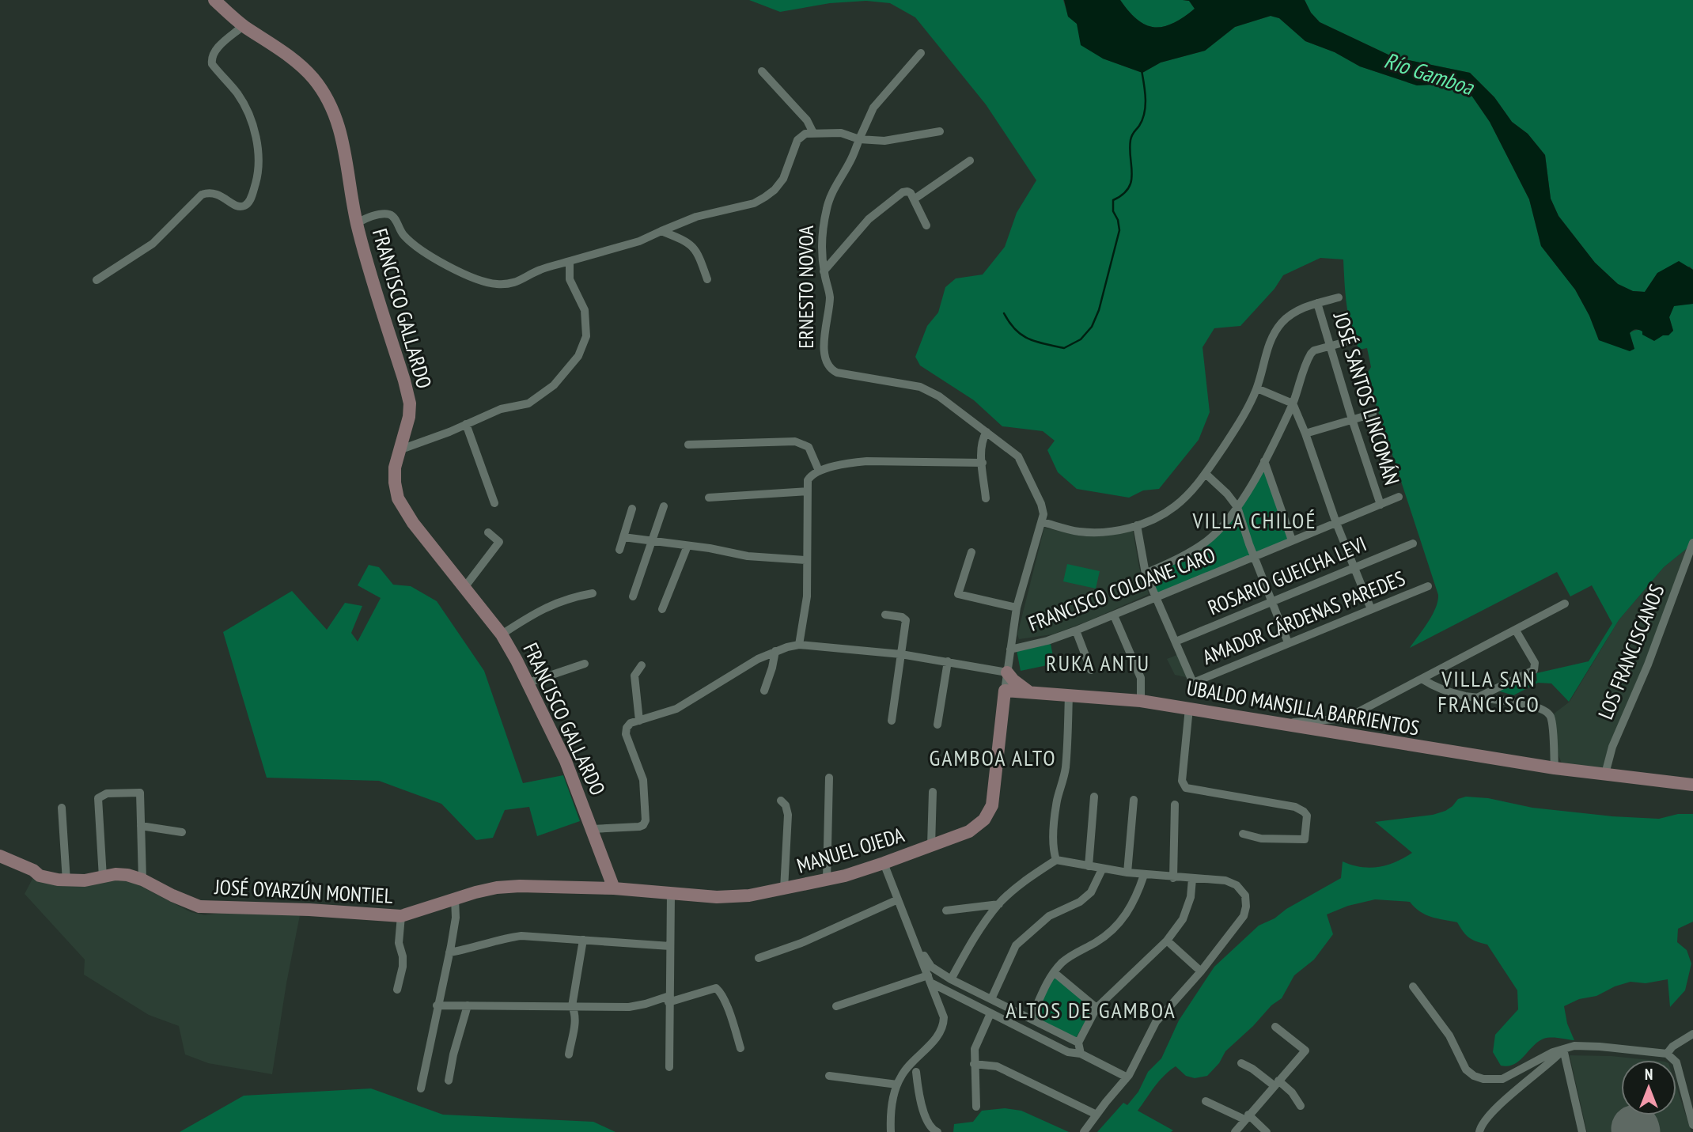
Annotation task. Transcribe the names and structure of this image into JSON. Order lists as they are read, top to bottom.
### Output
{
  "streets": {
    "street": [
      "ERNESTO NOVOA",
      "FRANCISCO GALLARDO",
      "JOSÉ SANTOS LINCOMÁN",
      "ROSARIO GUEICHA LEVI",
      "FRANCISCO COLOANE CARO",
      "AMADOR CÁRDENAS PAREDES",
      "LOS FRANCISCANOS",
      "UBALDO MANSILLA BARRIENTOS",
      "MANUEL OJEDA",
      "JOSÉ OYARZÚN MONTIEL"
    ]
  },
  "crossings": [
    ["ERNESTO NOVOA", "FRANCISCO COLOANE CARO"],
    ["ERNESTO NOVOA", "UBALDO MANSILLA BARRIENTOS"],
    ["ERNESTO NOVOA", "MANUEL OJEDA"],
    ["FRANCISCO GALLARDO", "MANUEL OJEDA"],
    ["FRANCISCO GALLARDO", "JOSÉ OYARZÚN MONTIEL"],
    ["JOSÉ SANTOS LINCOMÁN", "FRANCISCO COLOANE CARO"],
    ["ROSARIO GUEICHA LEVI", "AMADOR CÁRDENAS PAREDES"],
    ["LOS FRANCISCANOS", "UBALDO MANSILLA BARRIENTOS"],
    ["MANUEL OJEDA", "JOSÉ OYARZÚN MONTIEL"]
  ],
  "districts": [
    "VILLA CHILOÉ",
    "RUKA ANTU",
    "VILLA SAN FRANCISCO",
    "GAMBOA ALTO",
    "ALTOS DE GAMBOA"
  ],
  "water": ["Río Gamboa"],
  "north": "top"
}
